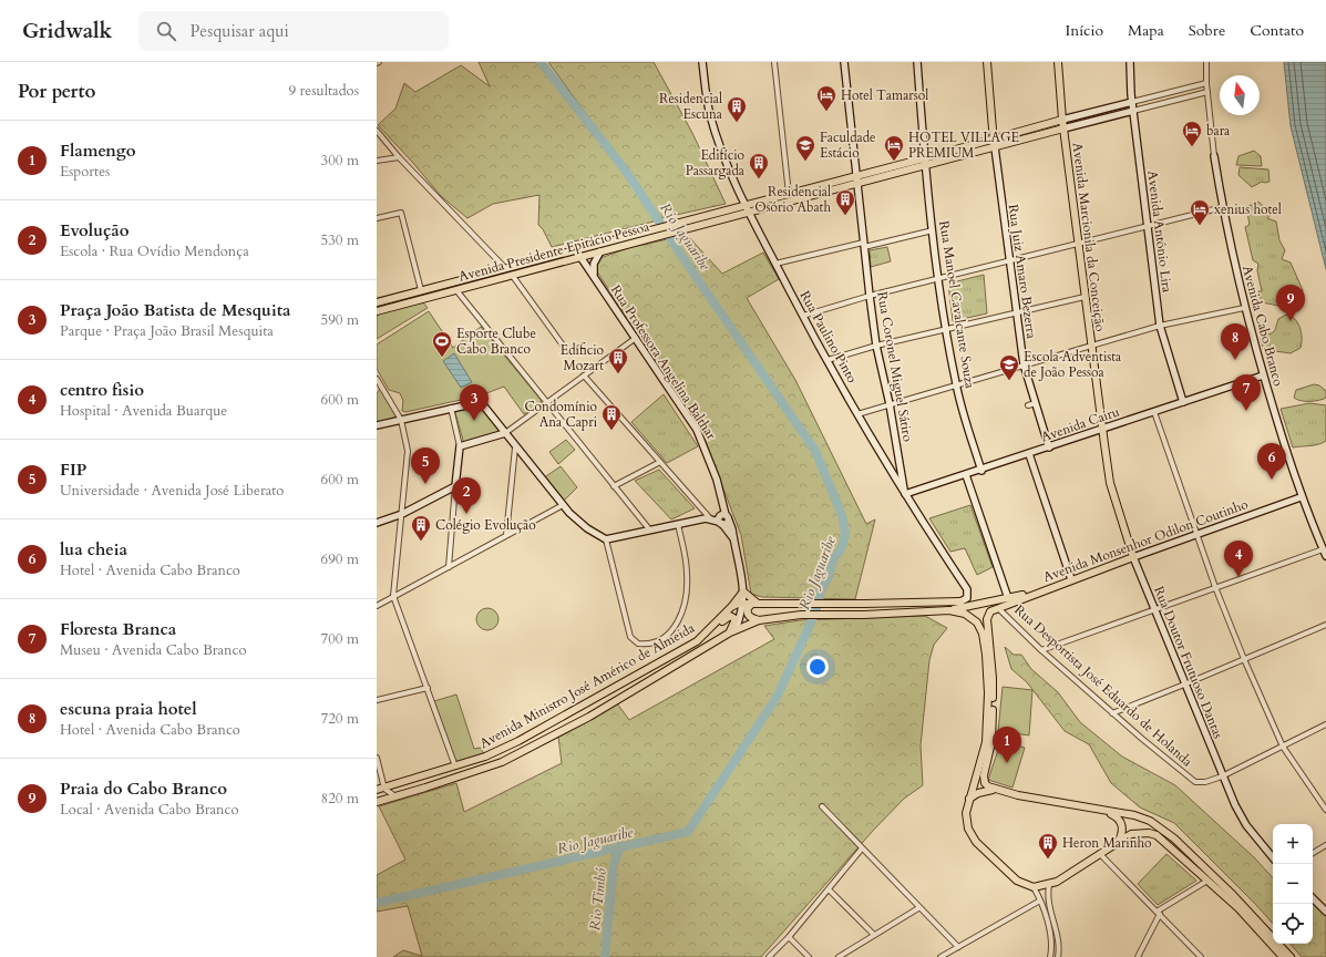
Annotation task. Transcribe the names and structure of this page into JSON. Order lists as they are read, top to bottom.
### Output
{
  "streets": {
    "main road": [
      "Avenida Antônio Lira",
      "Avenida Marcionila da Conceição",
      "Avenida Presidente Epitácio Pessoa",
      "Rua Juiz Amaro Bezerra",
      "Rua Manoel Cavalcante Souza",
      "Avenida Cabo Branco",
      "Rua Paulino Pinto",
      "Rua Professora Angelina Balthar",
      "Rua Coronel Miguel Sátiro",
      "Avenida Cairu",
      "Avenida Monsenhor Odilon Coutinho",
      "Rua Doutor Frutuoso Dantas",
      "Avenida Ministro José Américo de Almeida"
    ],
    "street": ["Rua Desportista José Eduardo de Holanda"]
  },
  "crossings": [
    ["Avenida Antônio Lira", "Avenida Presidente Epitácio Pessoa"],
    ["Avenida Antônio Lira", "Avenida Cairu"],
    ["Avenida Marcionila da Conceição", "Avenida Presidente Epitácio Pessoa"],
    ["Avenida Marcionila da Conceição", "Avenida Cairu"],
    ["Avenida Marcionila da Conceição", "Avenida Monsenhor Odilon Coutinho"],
    ["Avenida Marcionila da Conceição", "Rua Doutor Frutuoso Dantas"],
    ["Avenida Presidente Epitácio Pessoa", "Rua Juiz Amaro Bezerra"],
    ["Avenida Presidente Epitácio Pessoa", "Rua Manoel Cavalcante Souza"],
    ["Avenida Presidente Epitácio Pessoa", "Rua Paulino Pinto"],
    ["Avenida Presidente Epitácio Pessoa", "Rua Professora Angelina Balthar"],
    ["Avenida Presidente Epitácio Pessoa", "Rua Coronel Miguel Sátiro"],
    ["Rua Juiz Amaro Bezerra", "Avenida Cairu"],
    ["Rua Manoel Cavalcante Souza", "Avenida Cairu"],
    ["Avenida Cabo Branco", "Avenida Cairu"],
    ["Avenida Cabo Branco", "Avenida Monsenhor Odilon Coutinho"],
    ["Rua Paulino Pinto", "Rua Coronel Miguel Sátiro"],
    ["Rua Paulino Pinto", "Avenida Cairu"],
    ["Rua Paulino Pinto", "Avenida Ministro José Américo de Almeida"],
    ["Rua Professora Angelina Balthar", "Avenida Ministro José Américo de Almeida"],
    ["Rua Coronel Miguel Sátiro", "Avenida Cairu"],
    ["Avenida Monsenhor Odilon Coutinho", "Rua Doutor Frutuoso Dantas"],
    ["Avenida Monsenhor Odilon Coutinho", "Rua Desportista José Eduardo de Holanda"],
    ["Rua Doutor Frutuoso Dantas", "Rua Desportista José Eduardo de Holanda"]
  ],
  "water": ["Rio Jaguaribe", "Rio Timbó"],
  "places": {
    "hotel": [
      "Hotel Tamarsol",
      "bara",
      "HOTEL VILLAGE PREMIUM",
      "xenius hotel"
    ],
    "building": [
      "Residencial Escuna",
      "Edifício Passargada",
      "Residencial Osório Abath",
      "Edíficio Mozart",
      "Condomínio Ana Capri",
      "Colégio Evolução",
      "Heron Marinho"
    ],
    "school or university": ["Faculdade Estácio", "Escola Adventista de João Pessoa"],
    "sports": ["Esporte Clube Cabo Branco"]
  },
  "north": "top",
  "page": {
    "header": "Gridwalk",
    "search": "Pesquisar aqui",
    "nav": [
      "Início",
      "Mapa",
      "Sobre",
      "Contato"
    ],
    "heading": ["Por perto", "9 resultados"],
    "list": [
      {
        "mark": "1",
        "name": "Flamengo",
        "note": "Esportes",
        "value": "300 m"
      },
      {
        "mark": "2",
        "name": "Evolução",
        "note": "Escola · Rua Ovídio Mendonça",
        "value": "530 m"
      },
      {
        "mark": "3",
        "name": "Praça João Batista de Mesquita",
        "note": "Parque · Praça João Brasil Mesquita",
        "value": "590 m"
      },
      {
        "mark": "4",
        "name": "centro fisio",
        "note": "Hospital · Avenida Buarque",
        "value": "600 m"
      },
      {
        "mark": "5",
        "name": "FIP",
        "note": "Universidade · Avenida José Liberato",
        "value": "600 m"
      },
      {
        "mark": "6",
        "name": "lua cheia",
        "note": "Hotel · Avenida Cabo Branco",
        "value": "690 m"
      },
      {
        "mark": "7",
        "name": "Floresta Branca",
        "note": "Museu · Avenida Cabo Branco",
        "value": "700 m"
      },
      {
        "mark": "8",
        "name": "escuna praia hotel",
        "note": "Hotel · Avenida Cabo Branco",
        "value": "720 m"
      },
      {
        "mark": "9",
        "name": "Praia do Cabo Branco",
        "note": "Local · Avenida Cabo Branco",
        "value": "820 m"
      }
    ],
    "pins": [
      "9",
      "8",
      "7",
      "3",
      "6",
      "5",
      "2",
      "4",
      "1"
    ],
    "map_buttons": ["+", "−"]
  }
}
